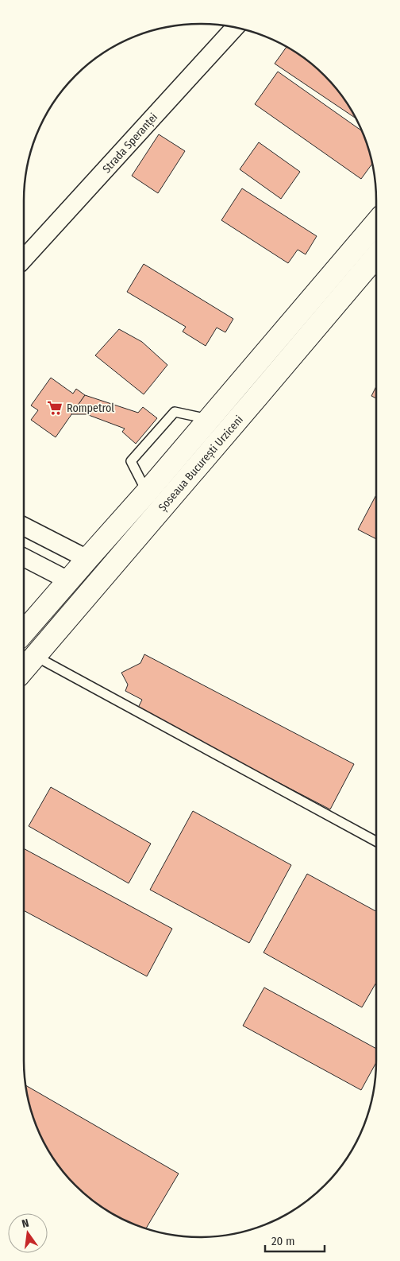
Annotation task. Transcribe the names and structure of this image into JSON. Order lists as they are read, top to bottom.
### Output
{
  "streets": {
    "highway": ["Șoseaua București Urziceni"],
    "street": ["Strada Speranței"]
  },
  "places": {
    "supermarket": ["Rompetrol"]
  },
  "scale_bar": "20 m",
  "north": "top"
}
